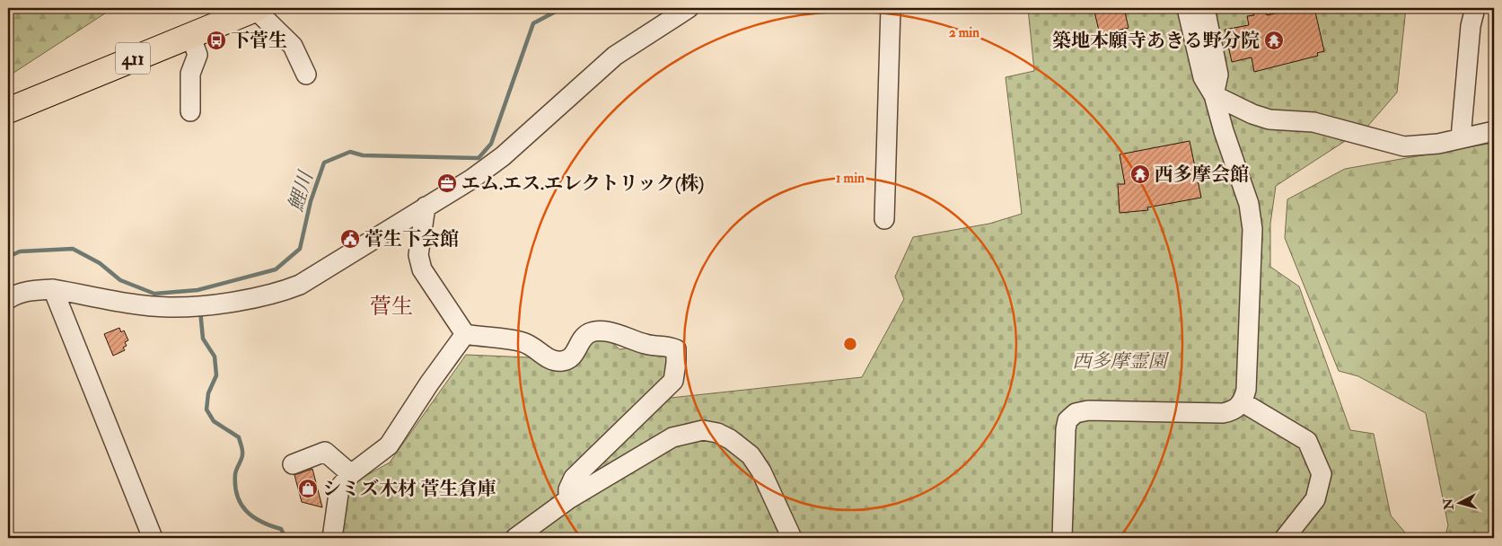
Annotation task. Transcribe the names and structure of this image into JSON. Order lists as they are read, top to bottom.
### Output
{
  "streets": {
    "highway": ["411"]
  },
  "districts": ["菅生"],
  "water": ["鯉川"],
  "parks": ["西多摩霊園"],
  "places": {
    "bus stop": ["下菅生"],
    "temple": ["築地本願寺あきる野分院", "西多摩会館"],
    "office": ["エム.エス.エレクトリック(株)"],
    "public building": ["菅生下会館"],
    "shop": ["シミズ木材 菅生倉庫"]
  },
  "north": "left",
  "rings": ["2 min", "1 min"]
}
